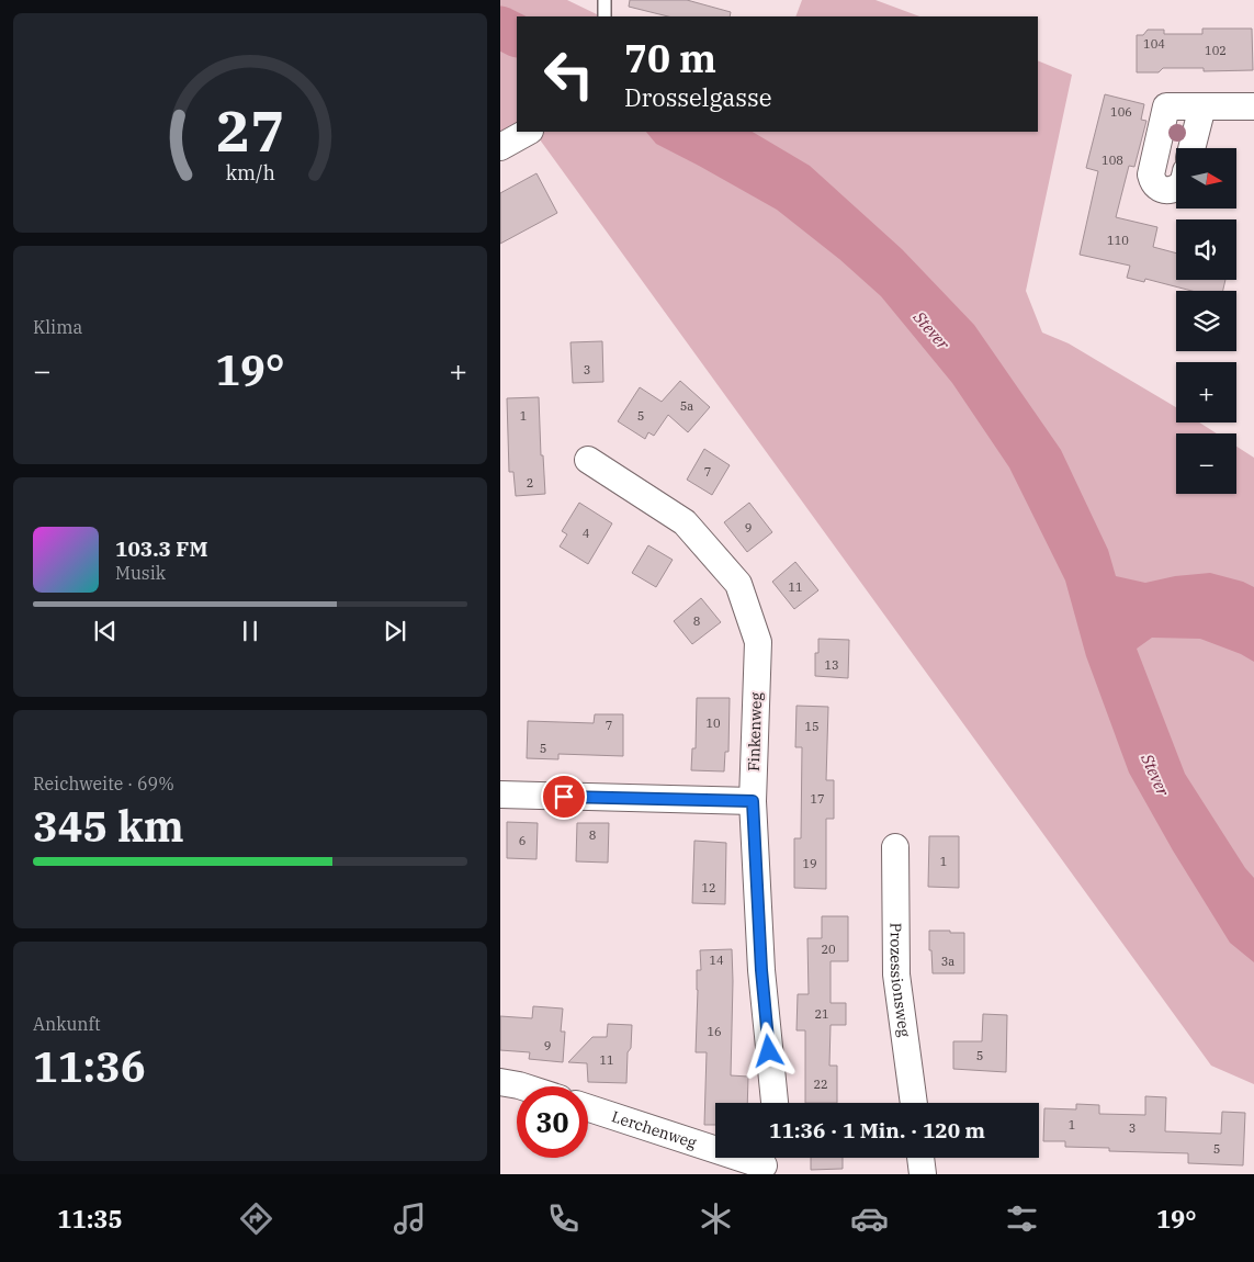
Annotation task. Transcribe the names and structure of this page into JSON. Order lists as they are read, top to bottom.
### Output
{
  "streets": {
    "street": ["Finkenweg", "Prozessionsweg", "Lerchenweg"]
  },
  "water": ["Stever"],
  "house_numbers": [
    "104",
    "102",
    "106",
    "108",
    "110",
    "3",
    "5a",
    "1",
    "5",
    "7",
    "2",
    "9",
    "4",
    "11",
    "8",
    "13",
    "10",
    "7",
    "15",
    "5",
    "17",
    "8",
    "6",
    "1",
    "19",
    "12",
    "20",
    "14",
    "3a",
    "21",
    "16",
    "9",
    "5",
    "11",
    "22",
    "1",
    "3",
    "5"
  ],
  "north": "right",
  "page": {
    "turn": ["70 m", "Drosselgasse"],
    "map_buttons": ["+", "−"],
    "tile": [
      "Klima",
      ["Reichweite · 69%", "345 km"],
      ["Ankunft", "11:36"]
    ],
    "heat": ["−", "19°", "+"],
    "song": ["103.3 FM", "Musik"],
    "limit": "30",
    "trip": "11:36 · 1 Min. · 120 m",
    "tabs": ["11:35", "19°"],
    "gauge": ["27", "km/h"]
  }
}
